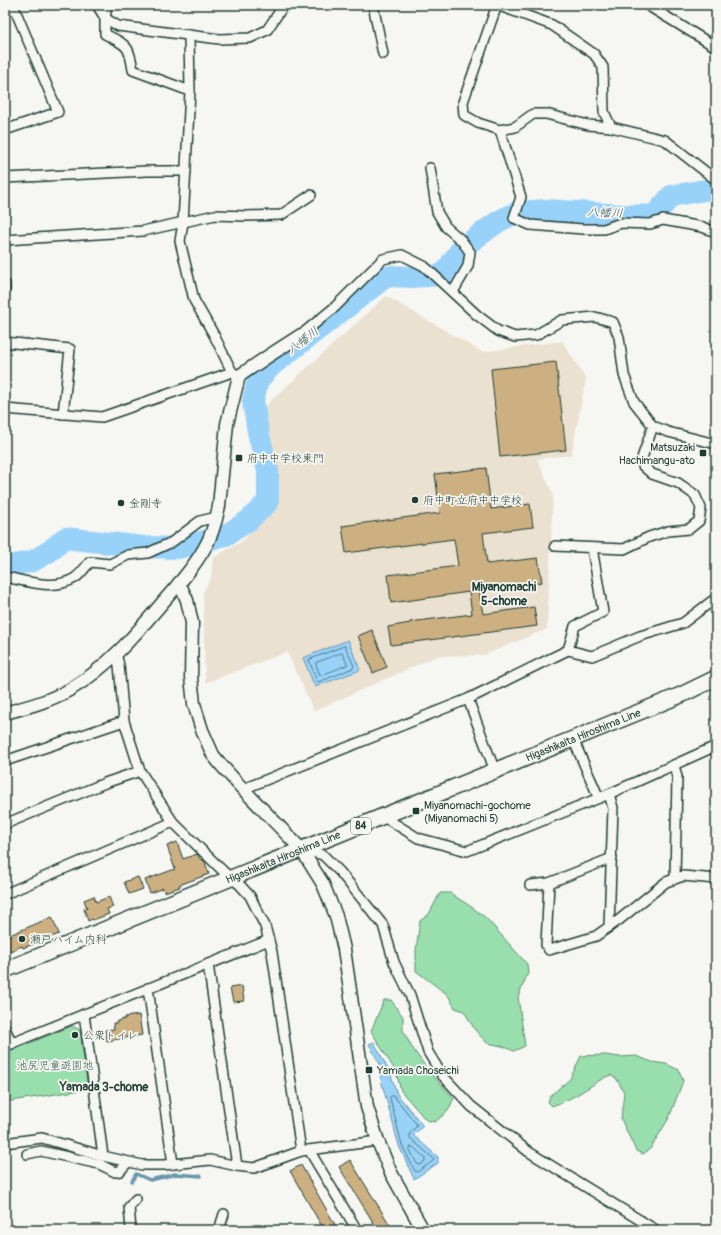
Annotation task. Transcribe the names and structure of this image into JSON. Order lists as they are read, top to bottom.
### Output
{
  "streets": {
    "main road": ["Higashikaita Hiroshima Line", "84"]
  },
  "districts": ["Miyanomachi 5-chome", "Yamada 3-chome"],
  "water": ["八幡川"],
  "parks": ["池尻児童遊園地"],
  "places": {
    "transit": [
      "Matsuzaki Hachimangu-ato",
      "府中中学校東門",
      "Miyanomachi-gochome (Miyanomachi 5)",
      "Yamada Choseichi"
    ],
    "other": [
      "府中町立府中中学校",
      "金剛寺",
      "瀬戸ハイム内科",
      "公衆トイレ"
    ]
  }
}
